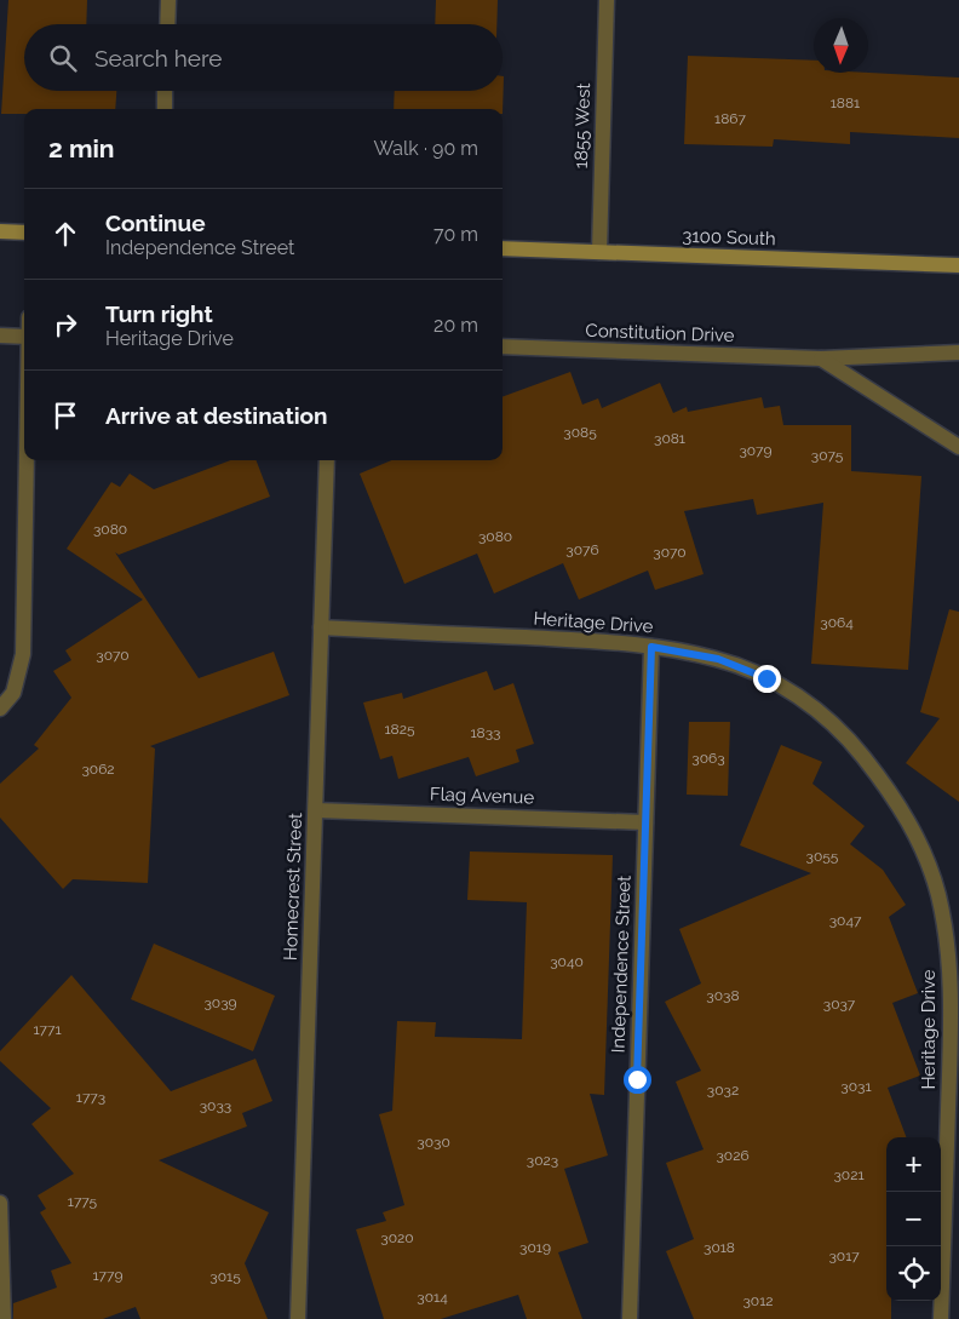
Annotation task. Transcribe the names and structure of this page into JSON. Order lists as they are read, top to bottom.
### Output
{
  "streets": {
    "main road": ["3100 South"],
    "street": [
      "1855 West",
      "Constitution Drive",
      "Heritage Drive",
      "Flag Avenue",
      "Homecrest Street",
      "Independence Street"
    ]
  },
  "crossings": [
    ["1855 West", "3100 South"],
    ["Heritage Drive", "Homecrest Street"],
    ["Heritage Drive", "Independence Street"],
    ["Flag Avenue", "Homecrest Street"],
    ["Flag Avenue", "Independence Street"]
  ],
  "house_numbers": [
    "1881",
    "1867",
    "3085",
    "3081",
    "3079",
    "3075",
    "3080",
    "3080",
    "3076",
    "3070",
    "3064",
    "3070",
    "1825",
    "1833",
    "3063",
    "3062",
    "3055",
    "3047",
    "3040",
    "3038",
    "3039",
    "3037",
    "1771",
    "3031",
    "3032",
    "1773",
    "3033",
    "3030",
    "3026",
    "3023",
    "3021",
    "1775",
    "3020",
    "3019",
    "3018",
    "3017",
    "1779",
    "3015",
    "3014",
    "3012"
  ],
  "north": "bottom",
  "page": {
    "search": "Search here",
    "heading": ["2 min", "Walk · 90 m"],
    "list": [
      ["Continue", "Independence Street", "70 m"],
      ["Turn right", "Heritage Drive", "20 m"],
      "Arrive at destination"
    ],
    "map_buttons": ["+", "−"]
  }
}
